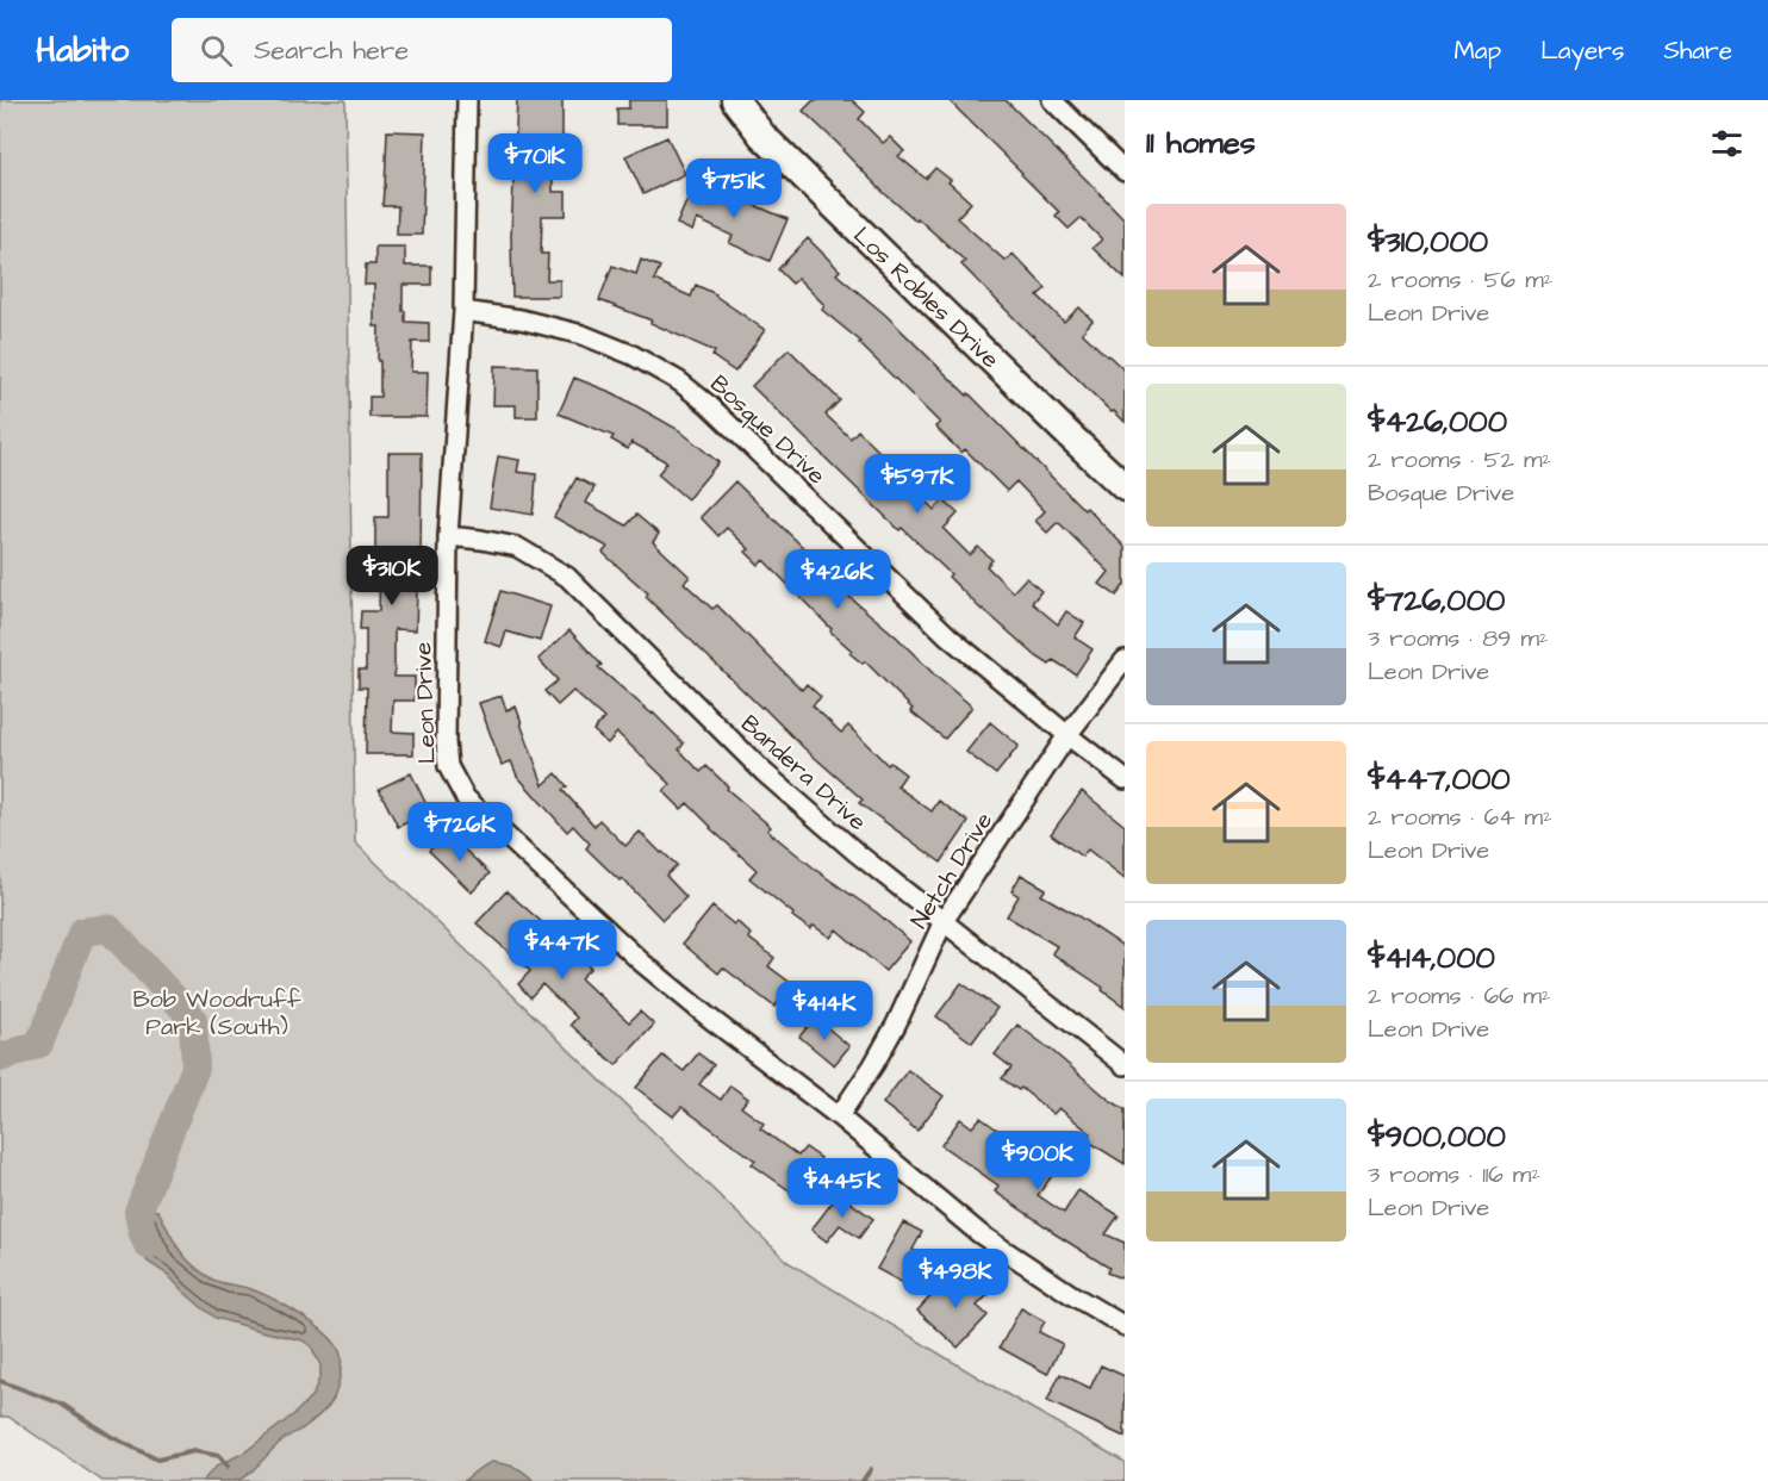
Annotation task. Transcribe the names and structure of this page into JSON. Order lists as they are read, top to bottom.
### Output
{
  "streets": {
    "street": [
      "Los Robles Drive",
      "Bosque Drive",
      "Leon Drive",
      "Bandera Drive",
      "Netch Drive"
    ]
  },
  "crossings": [
    ["Bosque Drive", "Leon Drive"],
    ["Bosque Drive", "Netch Drive"],
    ["Leon Drive", "Bandera Drive"],
    ["Leon Drive", "Netch Drive"],
    ["Bandera Drive", "Netch Drive"]
  ],
  "parks": ["Bob Woodruff Park (South)"],
  "page": {
    "header": "Habito",
    "search": "Search here",
    "nav": ["Map", "Layers", "Share"],
    "heading": "11 homes",
    "price": [
      "$701K",
      "$751K",
      "$597K",
      "$310K",
      "$426K",
      "$726K",
      "$447K",
      "$414K",
      "$900K",
      "$445K",
      "$498K"
    ],
    "list": [
      {
        "name": "$310,000",
        "note": "2 rooms · 56 m² · Leon Drive"
      },
      {
        "name": "$426,000",
        "note": "2 rooms · 52 m² · Bosque Drive"
      },
      {
        "name": "$726,000",
        "note": "3 rooms · 89 m² · Leon Drive"
      },
      {
        "name": "$447,000",
        "note": "2 rooms · 64 m² · Leon Drive"
      },
      {
        "name": "$414,000",
        "note": "2 rooms · 66 m² · Leon Drive"
      },
      {
        "name": "$900,000",
        "note": "3 rooms · 116 m² · Leon Drive"
      }
    ]
  }
}
